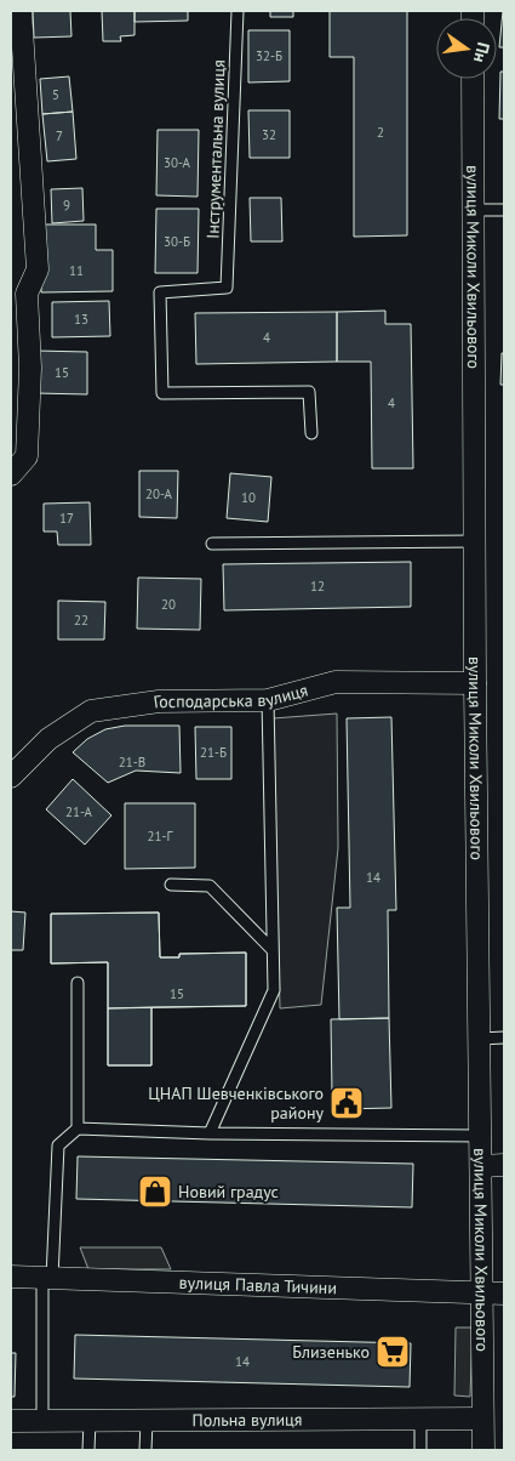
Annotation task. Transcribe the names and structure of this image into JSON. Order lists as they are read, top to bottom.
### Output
{
  "streets": {
    "street": [
      "вулиця Миколи Хвильового",
      "Господарська вулиця",
      "вулиця Павла Тичини",
      "Польна вулиця"
    ],
    "lane": ["Інструментальна вулиця"]
  },
  "crossings": [
    ["вулиця Миколи Хвильового", "Господарська вулиця"],
    ["вулиця Миколи Хвильового", "вулиця Павла Тичини"],
    ["вулиця Миколи Хвильового", "Польна вулиця"]
  ],
  "places": {
    "public building": ["ЦНАП Шевченківського району"],
    "shop": ["Новий градус"],
    "supermarket": ["Близенько"]
  },
  "house_numbers": [
    "32-Б",
    "5",
    "2",
    "32",
    "7",
    "30-А",
    "9",
    "30-Б",
    "11",
    "13",
    "4",
    "15",
    "4",
    "20-А",
    "10",
    "17",
    "12",
    "20",
    "22",
    "21-Б",
    "21-В",
    "21-А",
    "21-Г",
    "14",
    "15",
    "14"
  ],
  "north": "right"
}
